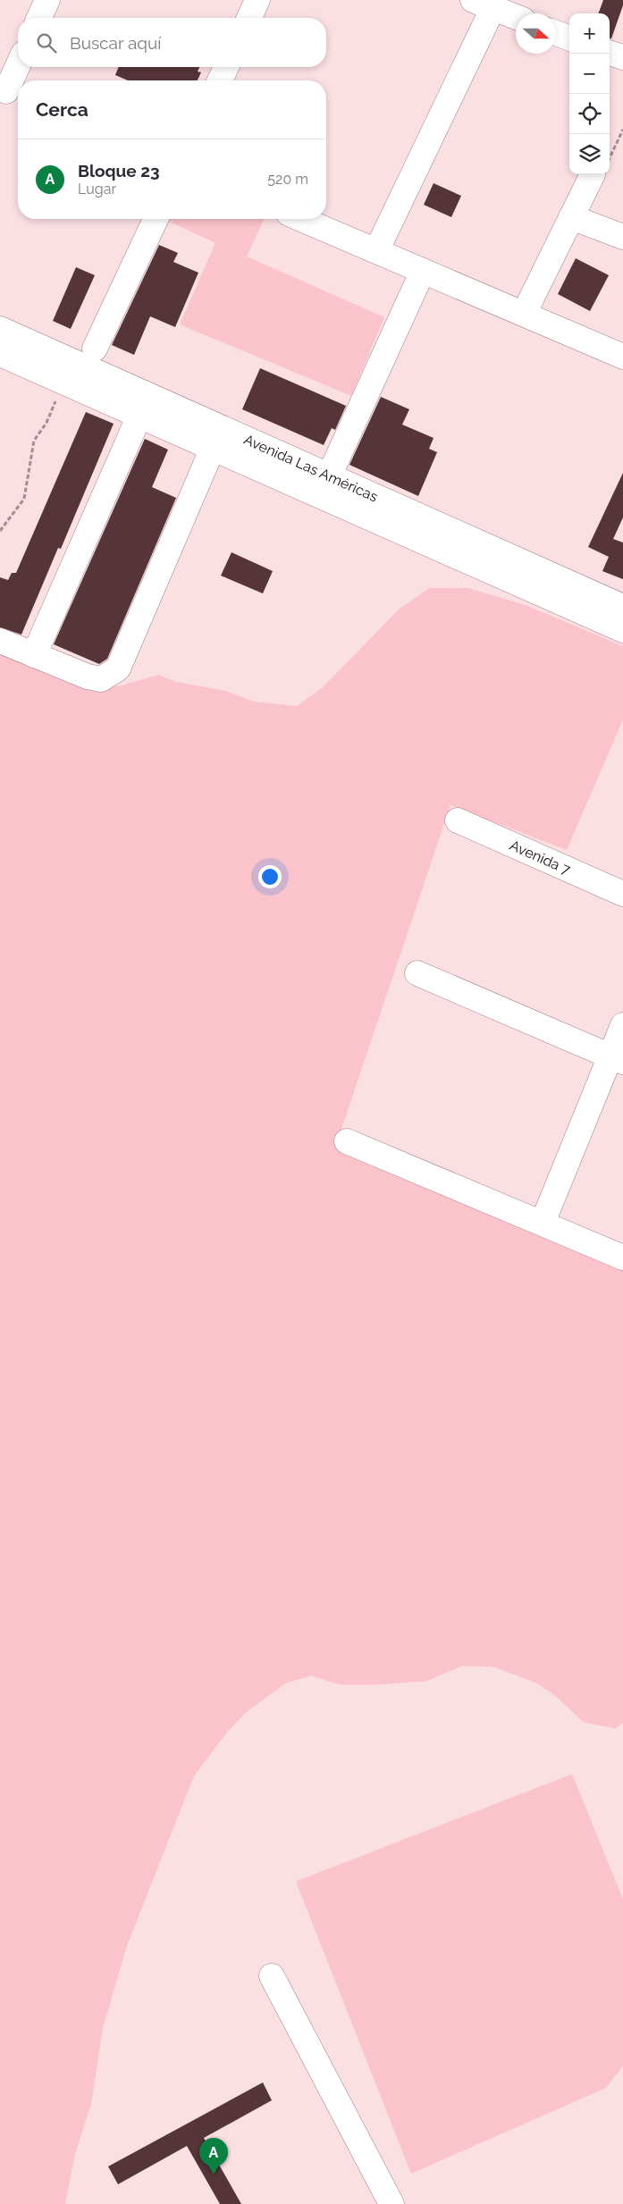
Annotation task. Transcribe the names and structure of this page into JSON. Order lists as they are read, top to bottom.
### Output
{
  "streets": {
    "street": ["Avenida Las Américas", "Avenida 7"]
  },
  "north": "right",
  "page": {
    "map_buttons": ["+", "−"],
    "search": "Buscar aquí",
    "heading": "Cerca",
    "list": [
      {
        "mark": "A",
        "name": "Bloque 23",
        "note": "Lugar",
        "value": "520 m"
      }
    ],
    "pins": "A"
  }
}
